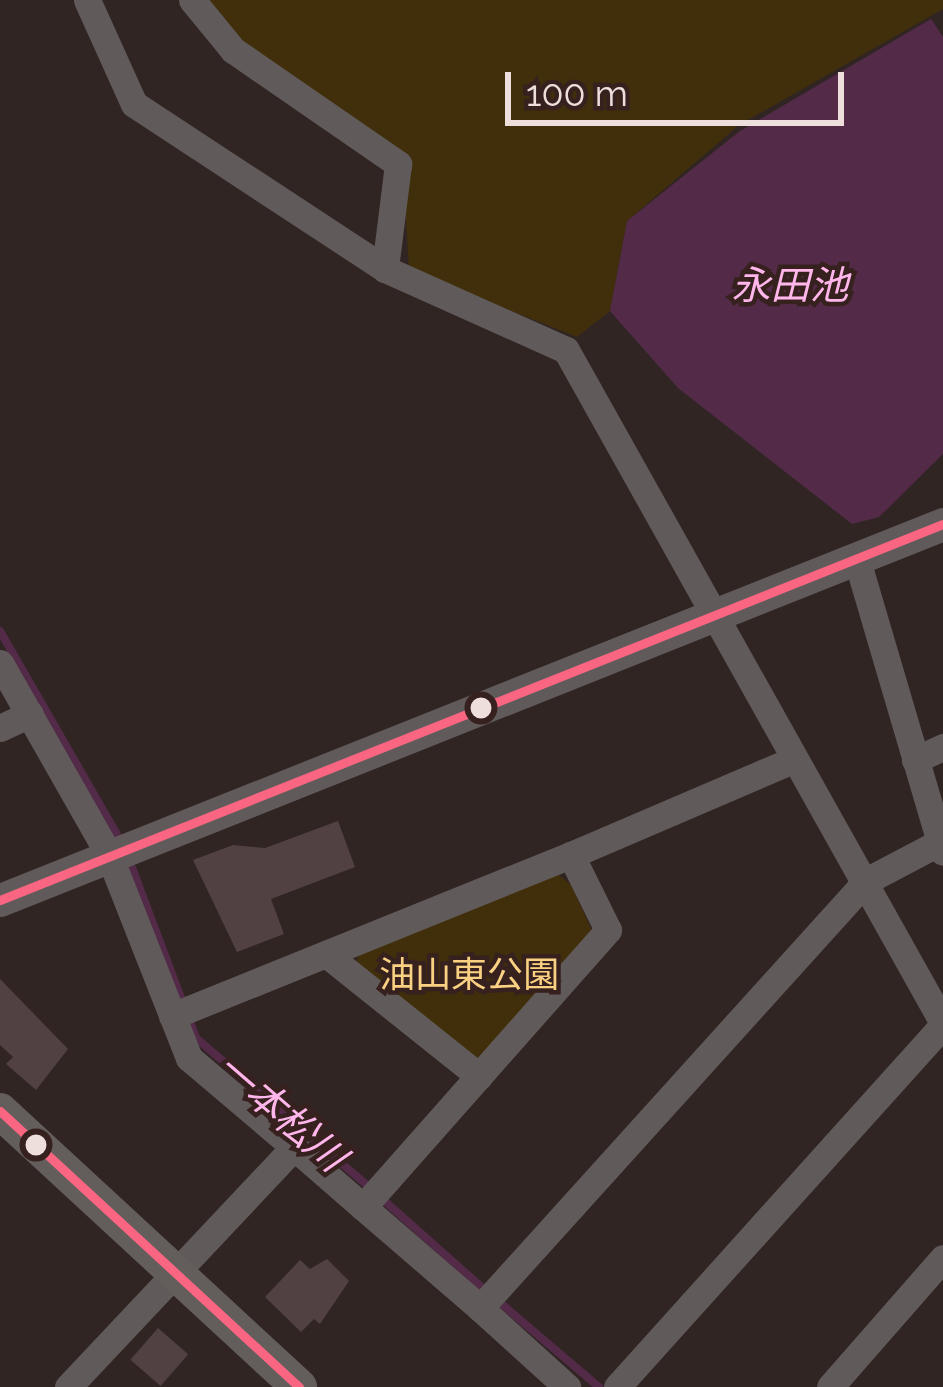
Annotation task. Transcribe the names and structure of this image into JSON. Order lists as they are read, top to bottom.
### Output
{
  "water": ["永田池", "一本松川"],
  "parks": ["油山東公園"],
  "scale_bar": "100 m"
}
